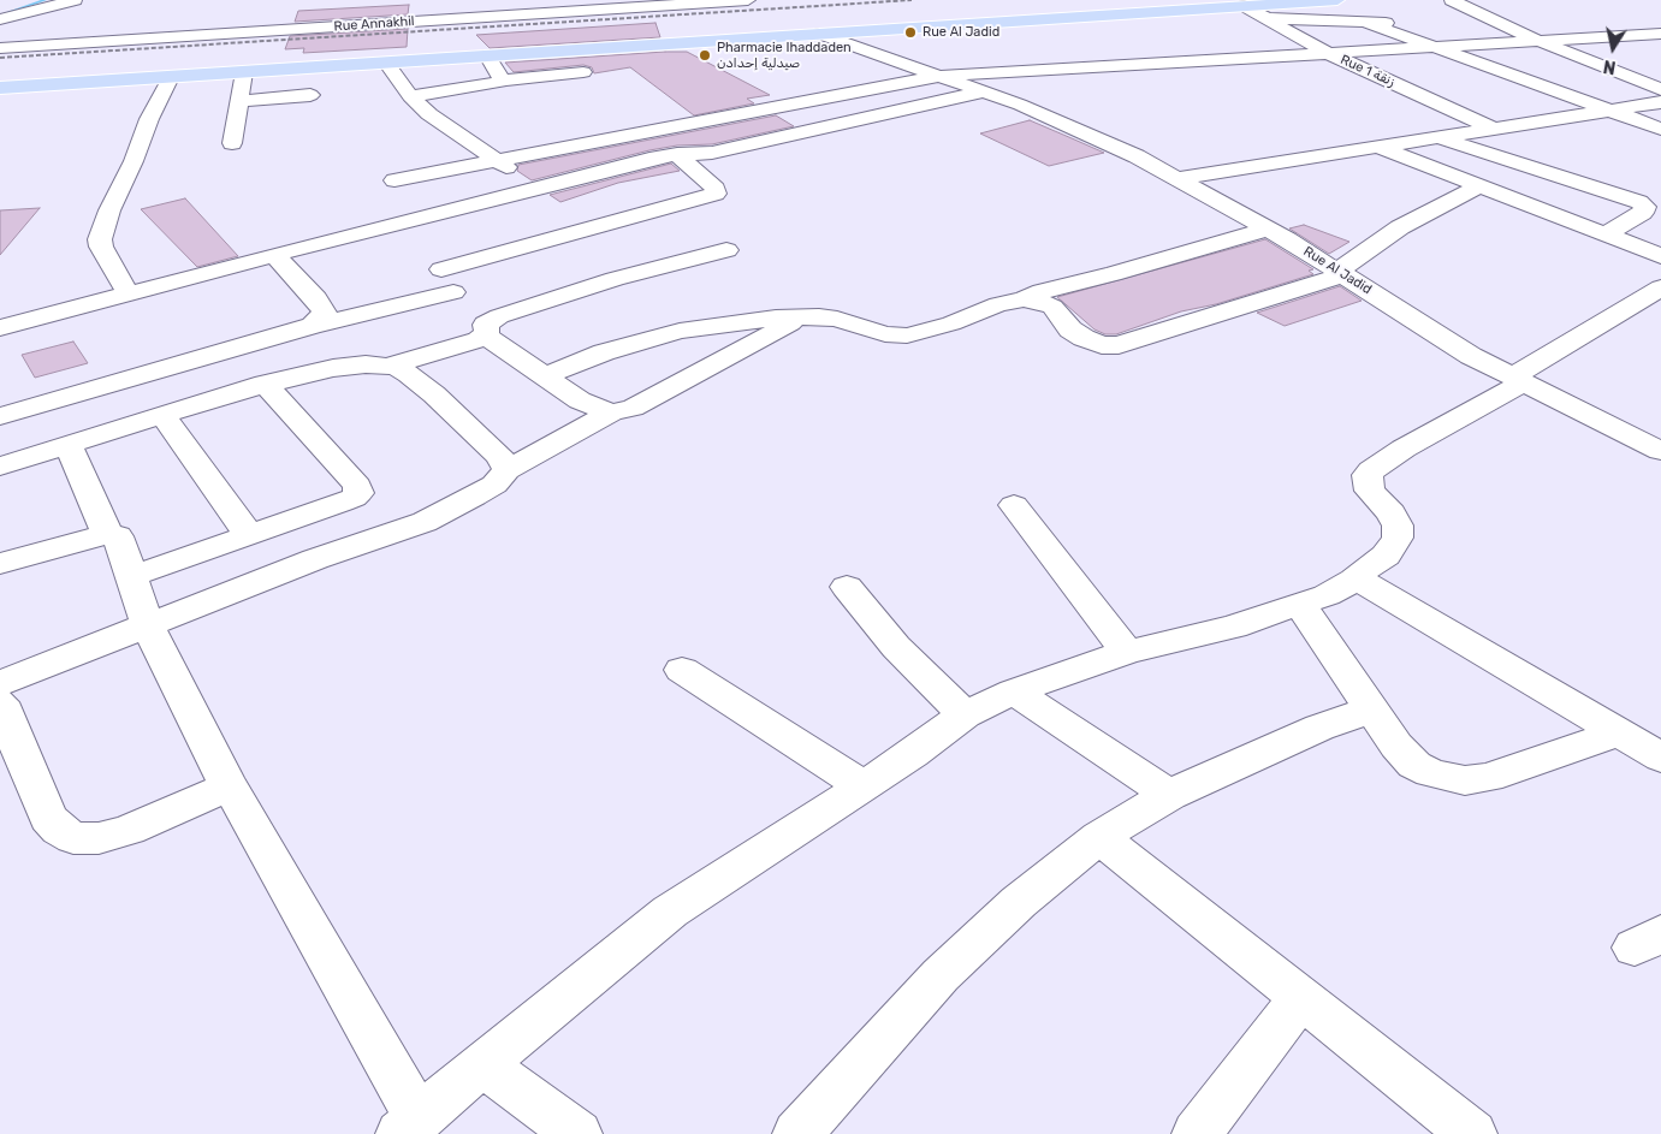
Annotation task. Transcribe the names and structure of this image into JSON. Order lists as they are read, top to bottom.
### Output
{
  "streets": {
    "street": ["Rue Annakhil", "Rue 1 زنقة", "Rue Al Jadid"]
  },
  "places": ["Rue Al Jadid", "Pharmacie Ihaddaden صيدلية إحدادن"],
  "north": "bottom"
}
